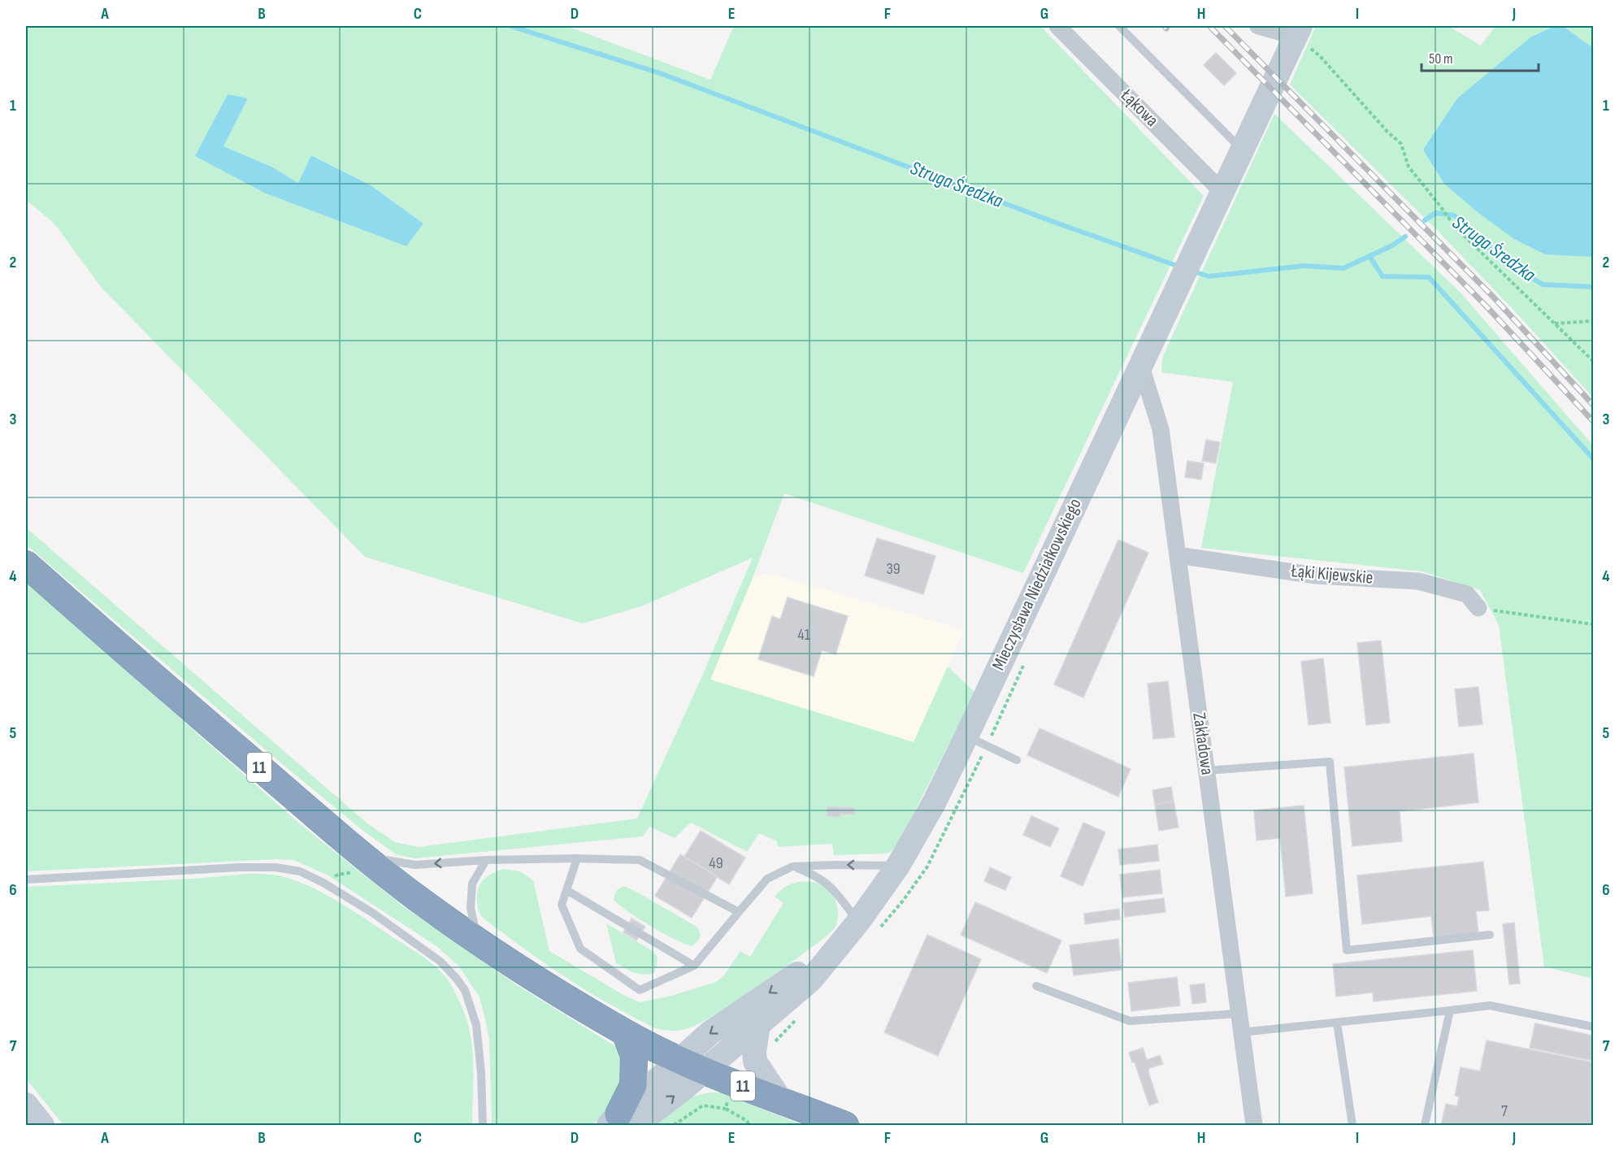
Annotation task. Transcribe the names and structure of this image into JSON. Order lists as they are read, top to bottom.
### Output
{
  "streets": {
    "highway": ["11"],
    "street": [
      "Łąkowa",
      "Łąki Kijewskie",
      "Mieczysława Niedziałkowskiego",
      "Zakładowa"
    ]
  },
  "crossings": [
    ["Łąkowa", "Mieczysława Niedziałkowskiego"],
    ["Łąki Kijewskie", "Zakładowa"],
    ["Mieczysława Niedziałkowskiego", "Zakładowa"],
    ["Mieczysława Niedziałkowskiego", "11"]
  ],
  "water": ["Struga Średzka"],
  "house_numbers": [
    "39",
    "41",
    "49",
    "7"
  ],
  "scale_bar": "50 m",
  "grid": {
    "columns": [
      "A",
      "B",
      "C",
      "D",
      "E",
      "F",
      "G",
      "H",
      "I",
      "J"
    ],
    "rows": [
      "1",
      "2",
      "3",
      "4",
      "5",
      "6",
      "7"
    ]
  }
}
